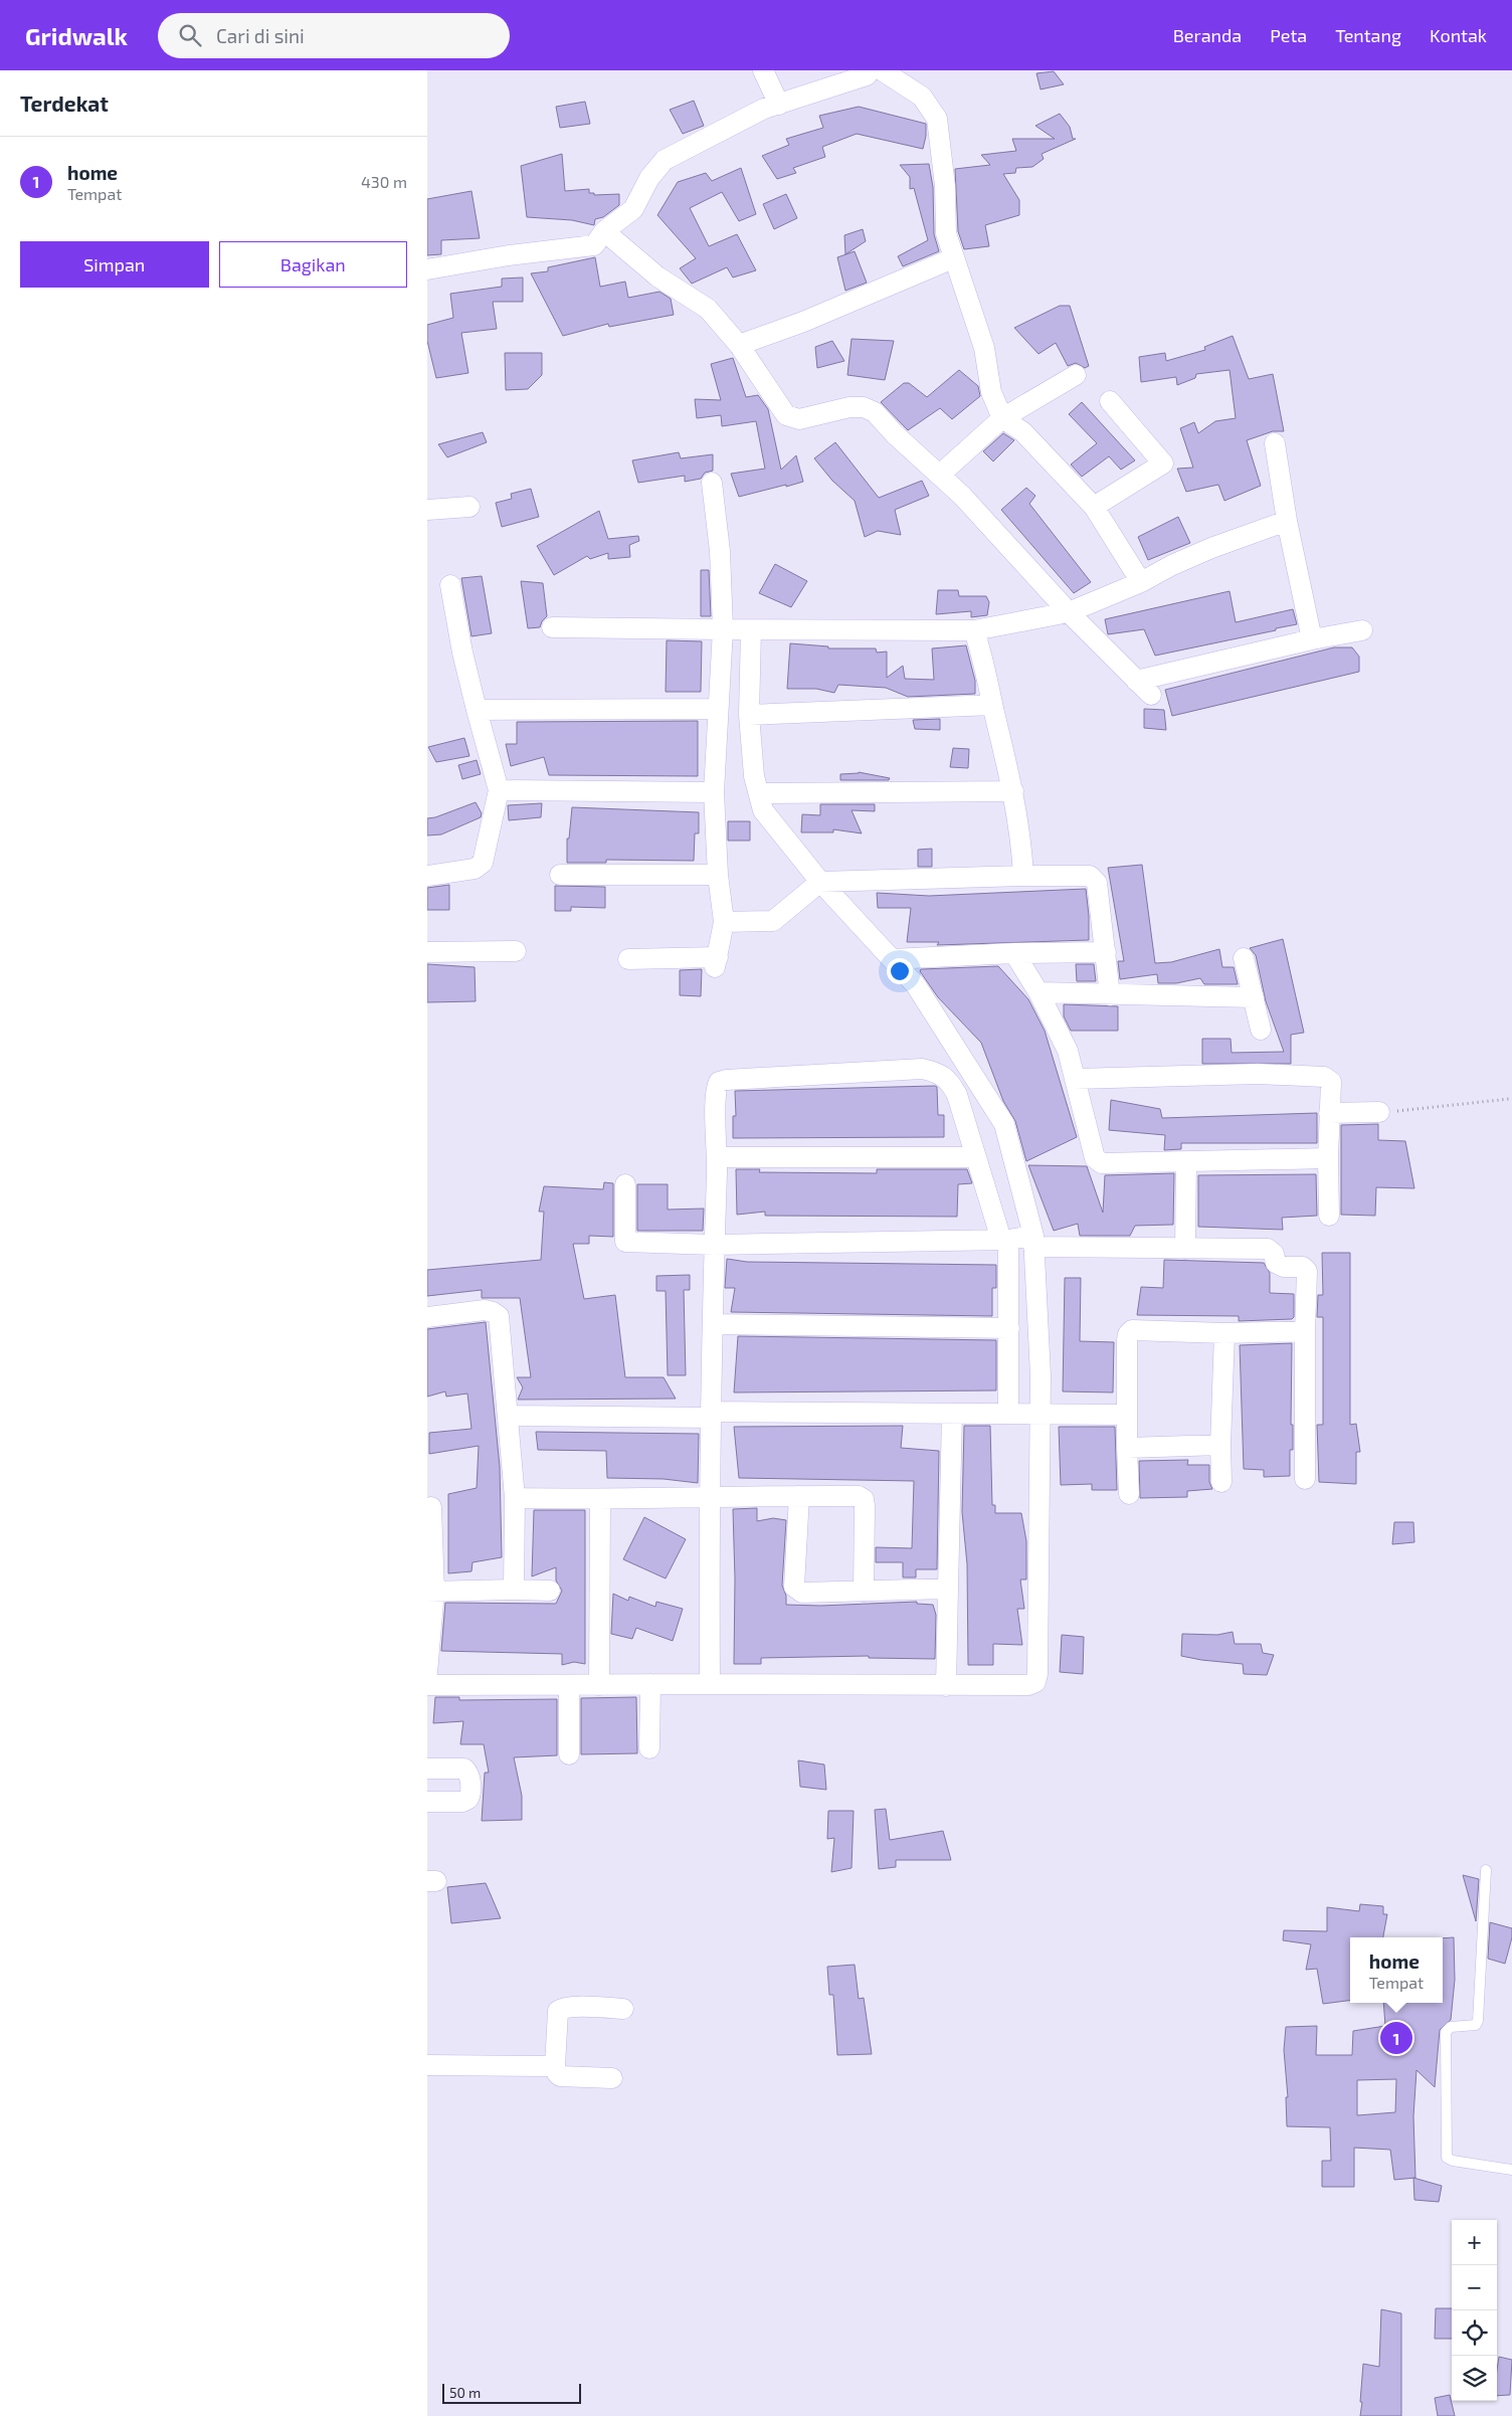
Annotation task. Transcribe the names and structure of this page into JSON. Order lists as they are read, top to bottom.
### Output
{
  "scale_bar": "50 m",
  "page": {
    "header": "Gridwalk",
    "search": "Cari di sini",
    "nav": [
      "Beranda",
      "Peta",
      "Tentang",
      "Kontak"
    ],
    "heading": "Terdekat",
    "list": [
      {
        "mark": "1",
        "name": "home",
        "note": "Tempat",
        "value": "430 m"
      }
    ],
    "buttons": ["Simpan", "Bagikan"],
    "popup": ["home", "Tempat"],
    "pins": "1",
    "map_buttons": ["+", "−"],
    "scale": "50 m"
  }
}
